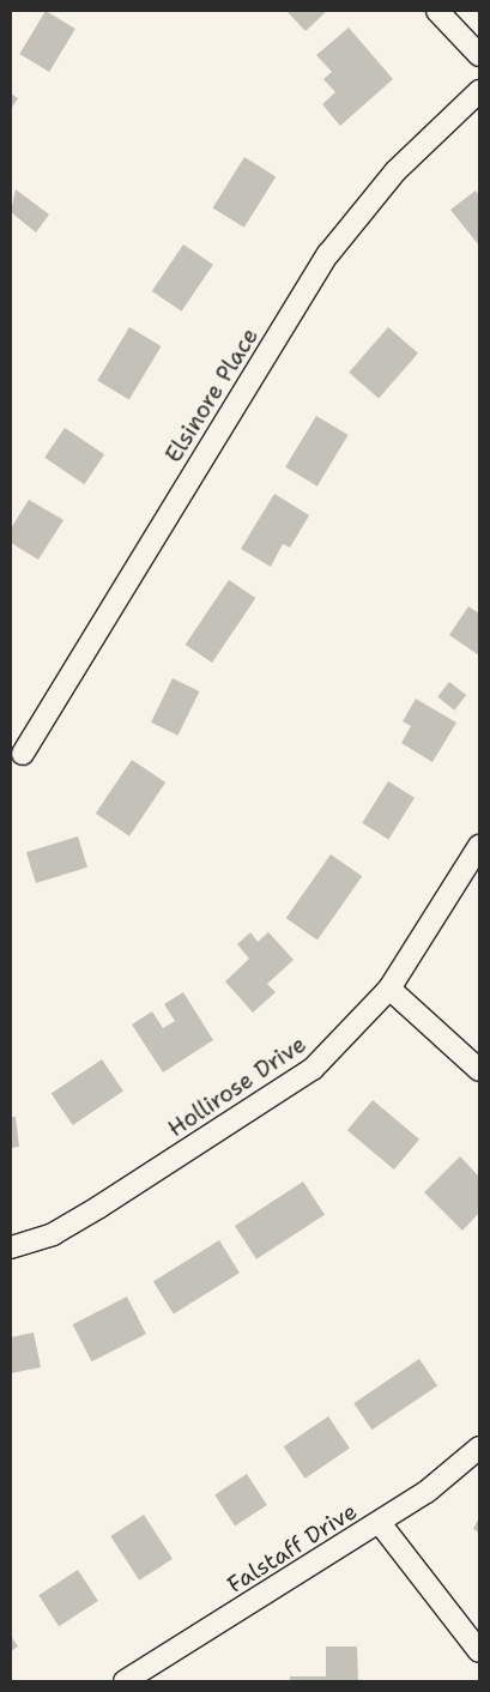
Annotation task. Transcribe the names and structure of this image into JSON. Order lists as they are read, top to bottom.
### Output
{
  "streets": {
    "street": ["Elsinore Place", "Hollirose Drive", "Falstaff Drive"]
  }
}
